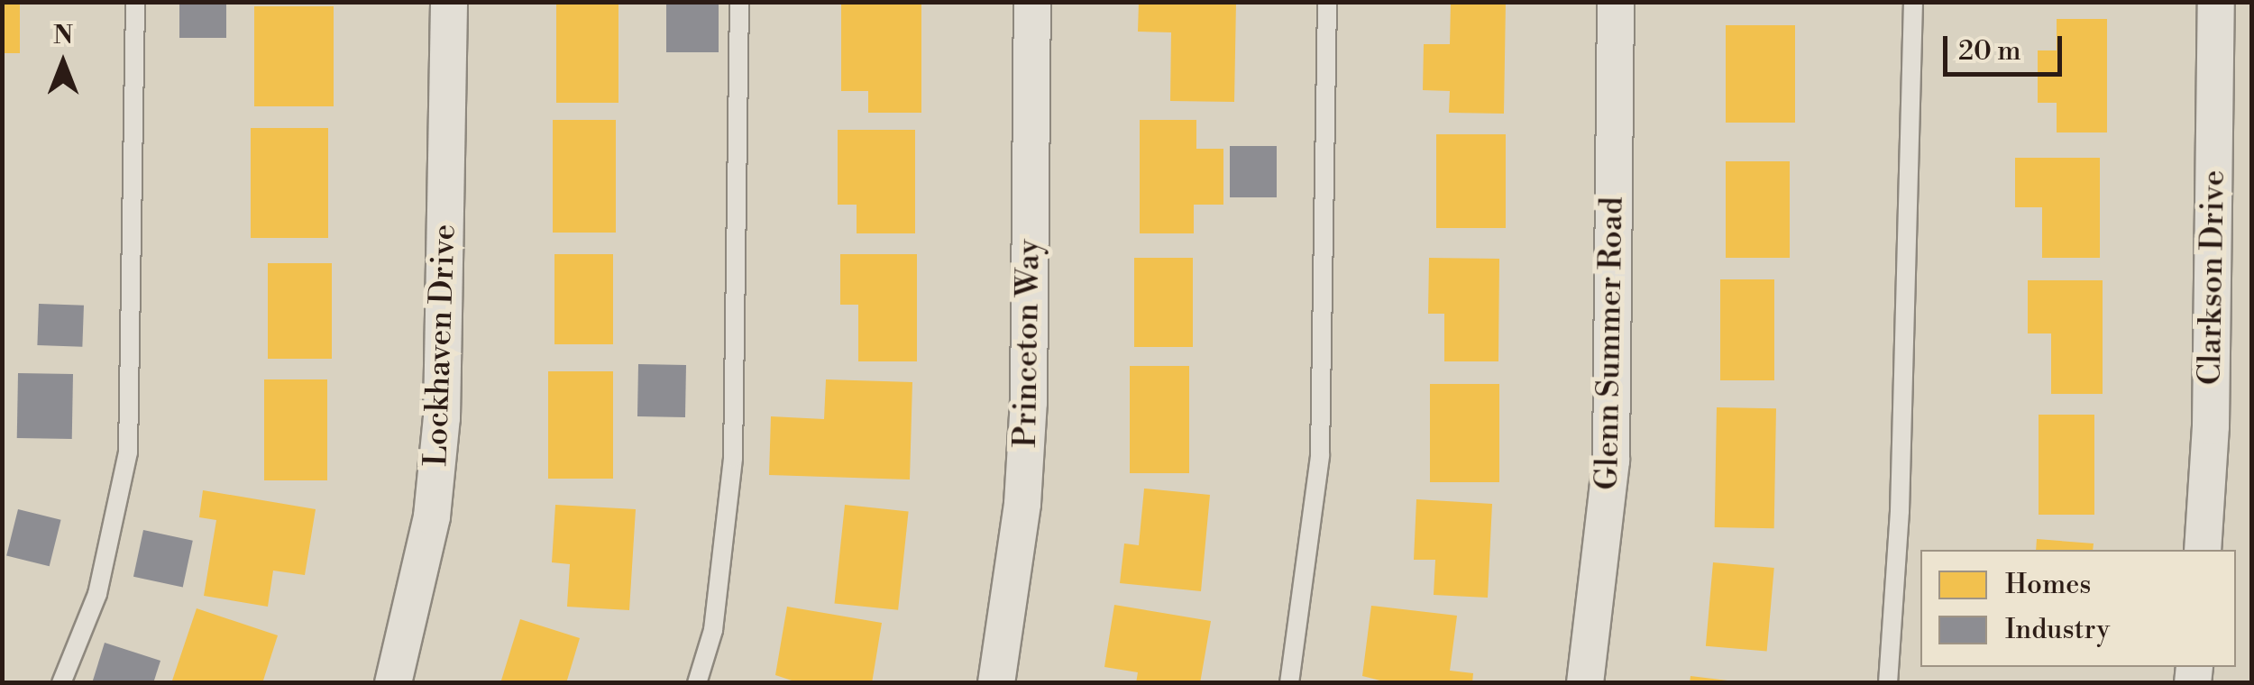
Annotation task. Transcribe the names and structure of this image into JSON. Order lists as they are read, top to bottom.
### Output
{
  "streets": {
    "street": [
      "Clarkson Drive",
      "Princeton Way",
      "Glenn Summer Road",
      "Lockhaven Drive"
    ]
  },
  "legend": ["Homes", "Industry"],
  "scale_bar": "20 m",
  "north": "top"
}
